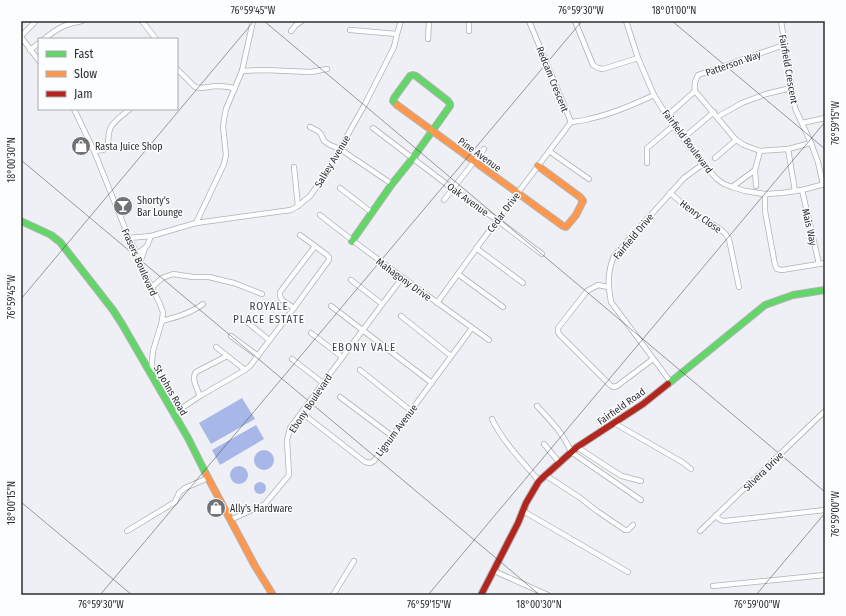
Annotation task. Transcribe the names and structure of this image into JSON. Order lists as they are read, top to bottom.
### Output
{
  "streets": {
    "street": [
      "Patterson Way",
      "Fairfield Crescent",
      "Redcam Crescent",
      "Fairfield Boulevard",
      "Pine Avenue",
      "Salkey Avenue",
      "Oak Avenue",
      "Cedar Drive",
      "Henry Close",
      "Mais Way",
      "Fairfield Drive",
      "Frasers Boulevard",
      "Mahagony Drive",
      "St Johns Road",
      "Ebony Boulevard",
      "Fairfield Road",
      "Lignum Avenue",
      "Silvera Drive"
    ]
  },
  "crossings": [
    ["Patterson Way", "Fairfield Crescent"],
    ["Fairfield Crescent", "Fairfield Boulevard"],
    ["Redcam Crescent", "Fairfield Boulevard"],
    ["Redcam Crescent", "Cedar Drive"],
    ["Fairfield Boulevard", "Mais Way"],
    ["Fairfield Boulevard", "Fairfield Drive"],
    ["Pine Avenue", "Cedar Drive"],
    ["Salkey Avenue", "Frasers Boulevard"],
    ["Oak Avenue", "Cedar Drive"],
    ["Cedar Drive", "Mahagony Drive"],
    ["Henry Close", "Fairfield Drive"],
    ["Fairfield Drive", "Fairfield Road"],
    ["Frasers Boulevard", "St Johns Road"],
    ["Mahagony Drive", "Ebony Boulevard"],
    ["Mahagony Drive", "Lignum Avenue"],
    ["St Johns Road", "Ebony Boulevard"],
    ["Ebony Boulevard", "Lignum Avenue"]
  ],
  "districts": ["ROYALE PLACE ESTATE", "EBONY VALE"],
  "places": {
    "shop": ["Rasta Juice Shop", "Ally's Hardware"],
    "bar": ["Shorty's Bar Lounge"]
  },
  "legend": ["Fast", "Slow", "Jam"],
  "coordinates": [
    "76°59'45\"W",
    "76°59'30\"W",
    "18°01'00\"N",
    "76°59'15\"W",
    "18°00'30\"N",
    "18°00'15\"N",
    "76°59'00\"W"
  ]
}
